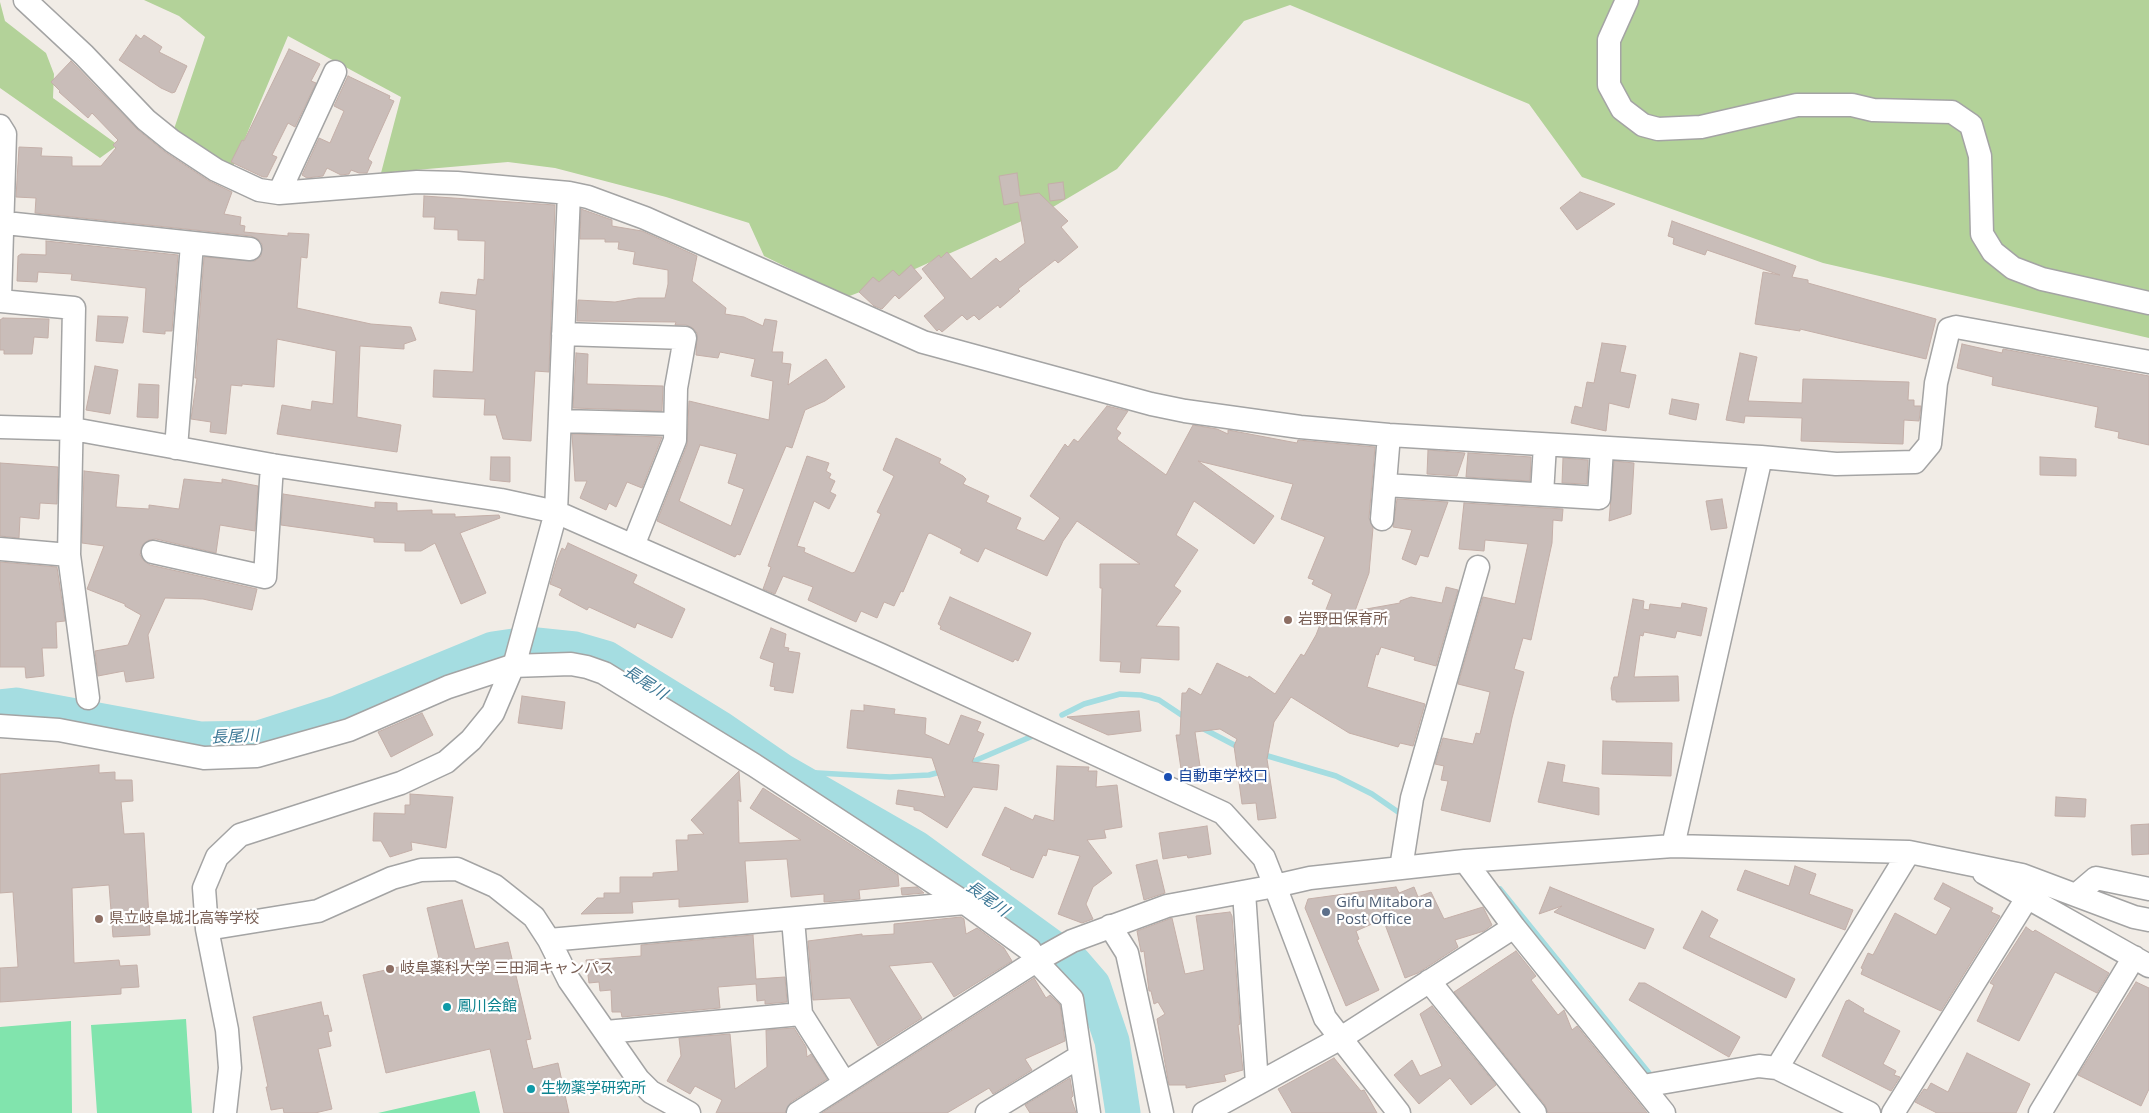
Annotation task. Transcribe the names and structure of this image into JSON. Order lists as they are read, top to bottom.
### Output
{
  "water": ["長尾川"],
  "places": [
    "岩野田保育所",
    "自動車学校口",
    "Gifu Mitabora Post Office",
    "県立岐阜城北高等学校",
    "岐阜薬科大学 三田洞キャンパス",
    "鳳川会館",
    "生物薬学研究所"
  ]
}
